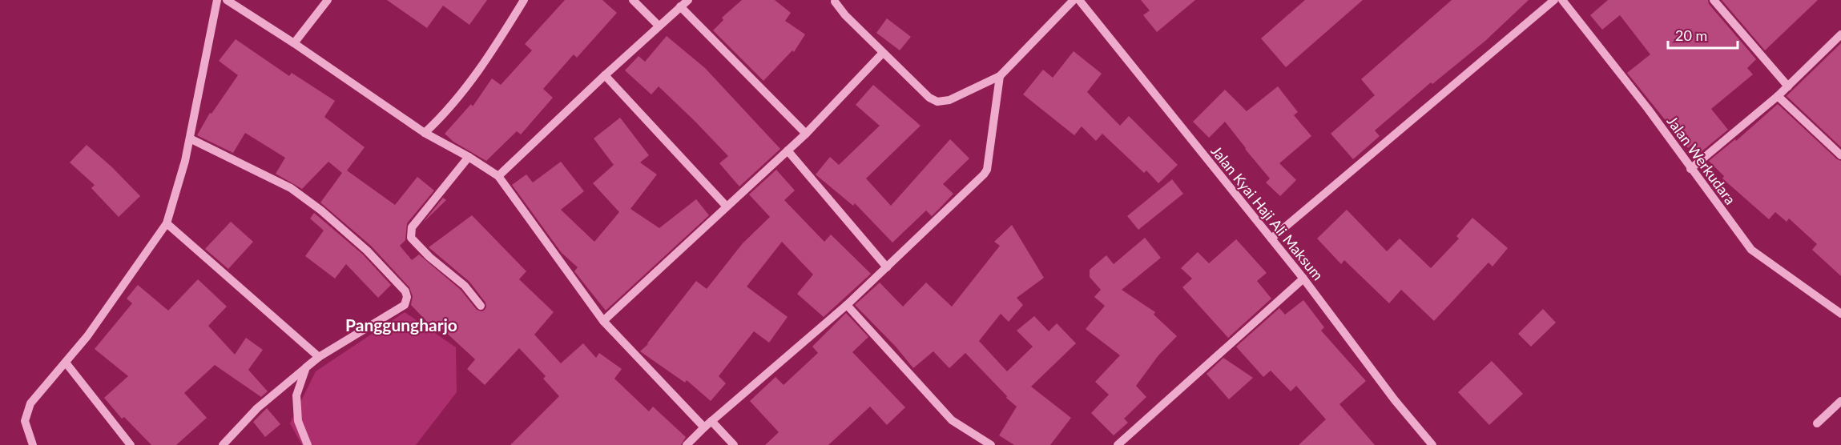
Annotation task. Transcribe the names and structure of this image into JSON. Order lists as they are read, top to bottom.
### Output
{
  "streets": {
    "street": ["Jalan Werkudara", "Jalan Kyai Haji Ali Maksum"]
  },
  "districts": ["Panggungharjo"],
  "scale_bar": "20 m"
}
